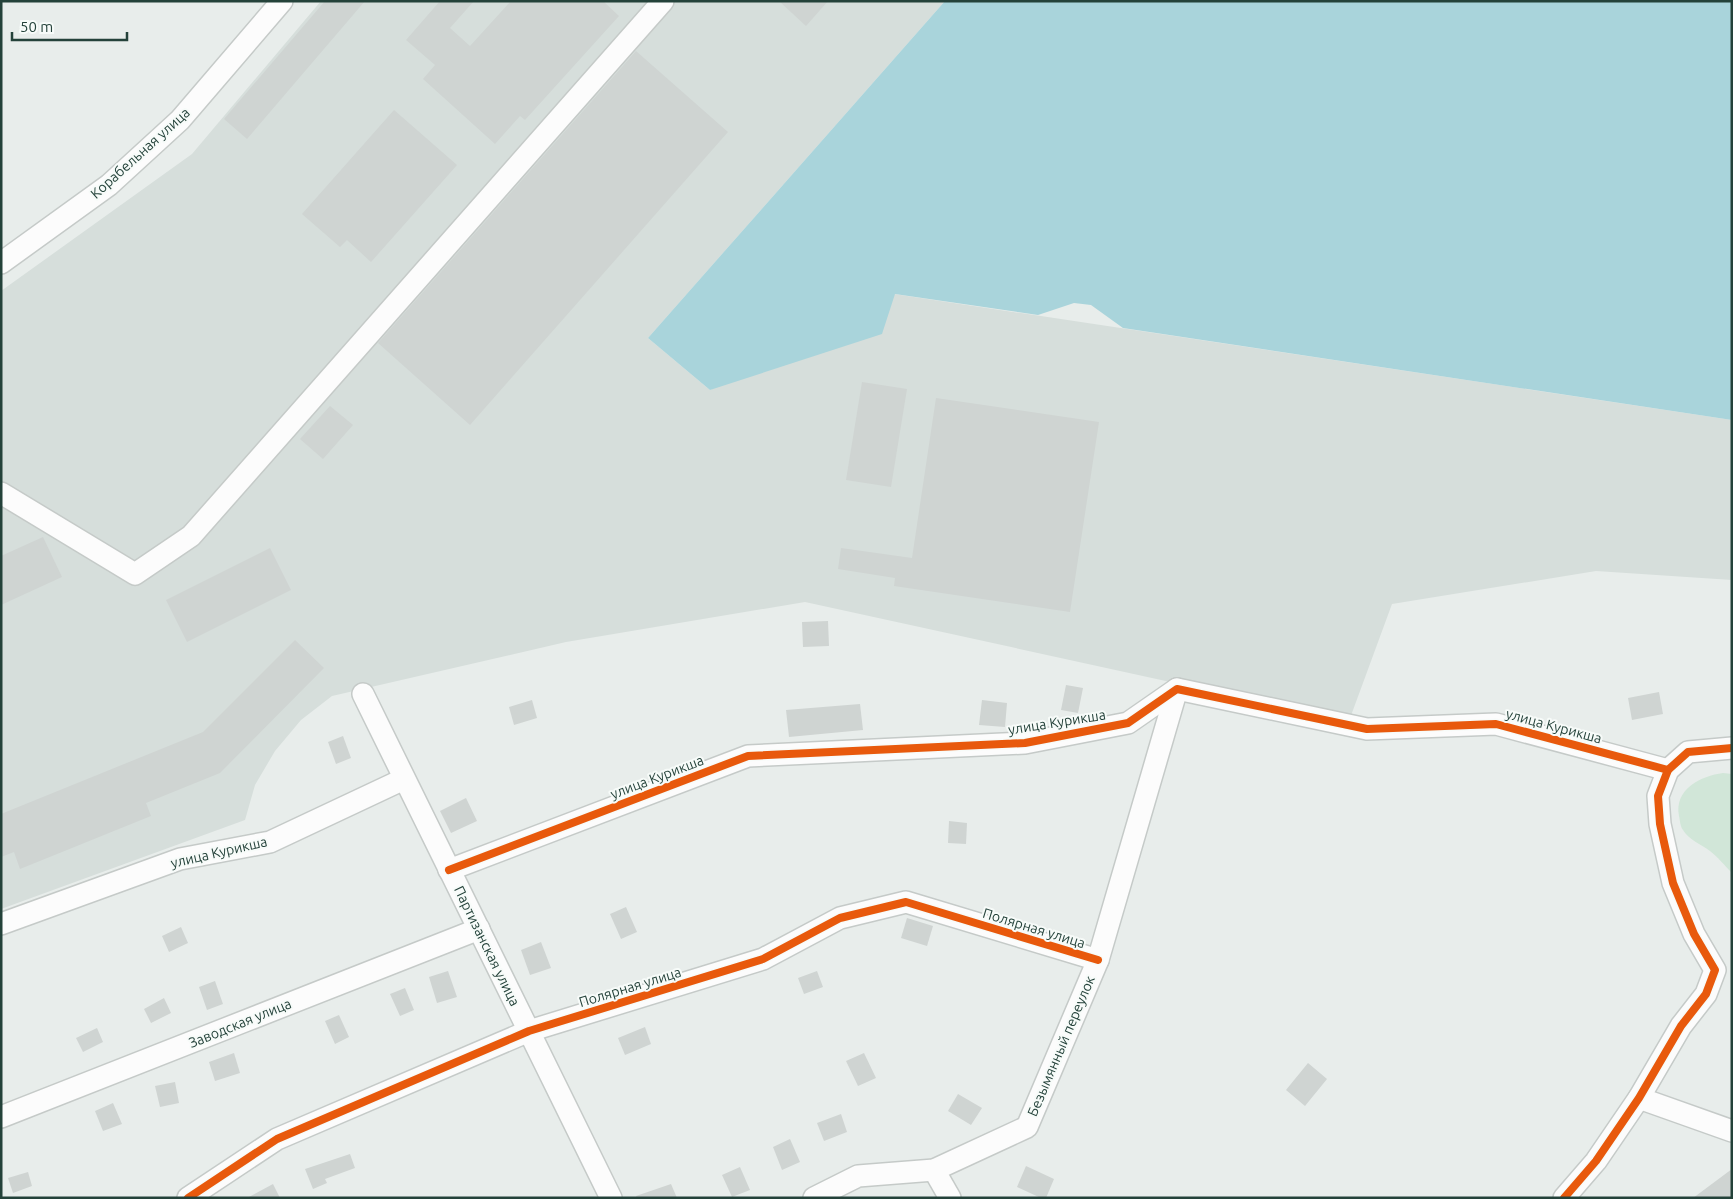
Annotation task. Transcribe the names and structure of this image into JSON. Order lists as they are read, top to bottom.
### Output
{
  "streets": {
    "street": [
      "Корабельная улица",
      "улица Курикша",
      "Полярная улица",
      "Партизанская улица",
      "Заводская улица",
      "Безымянный переулок"
    ]
  },
  "crossings": [
    ["улица Курикша", "Партизанская улица"],
    ["улица Курикша", "Безымянный переулок"],
    ["Полярная улица", "Партизанская улица"],
    ["Полярная улица", "Безымянный переулок"],
    ["Партизанская улица", "Заводская улица"]
  ],
  "scale_bar": "50 m"
}
